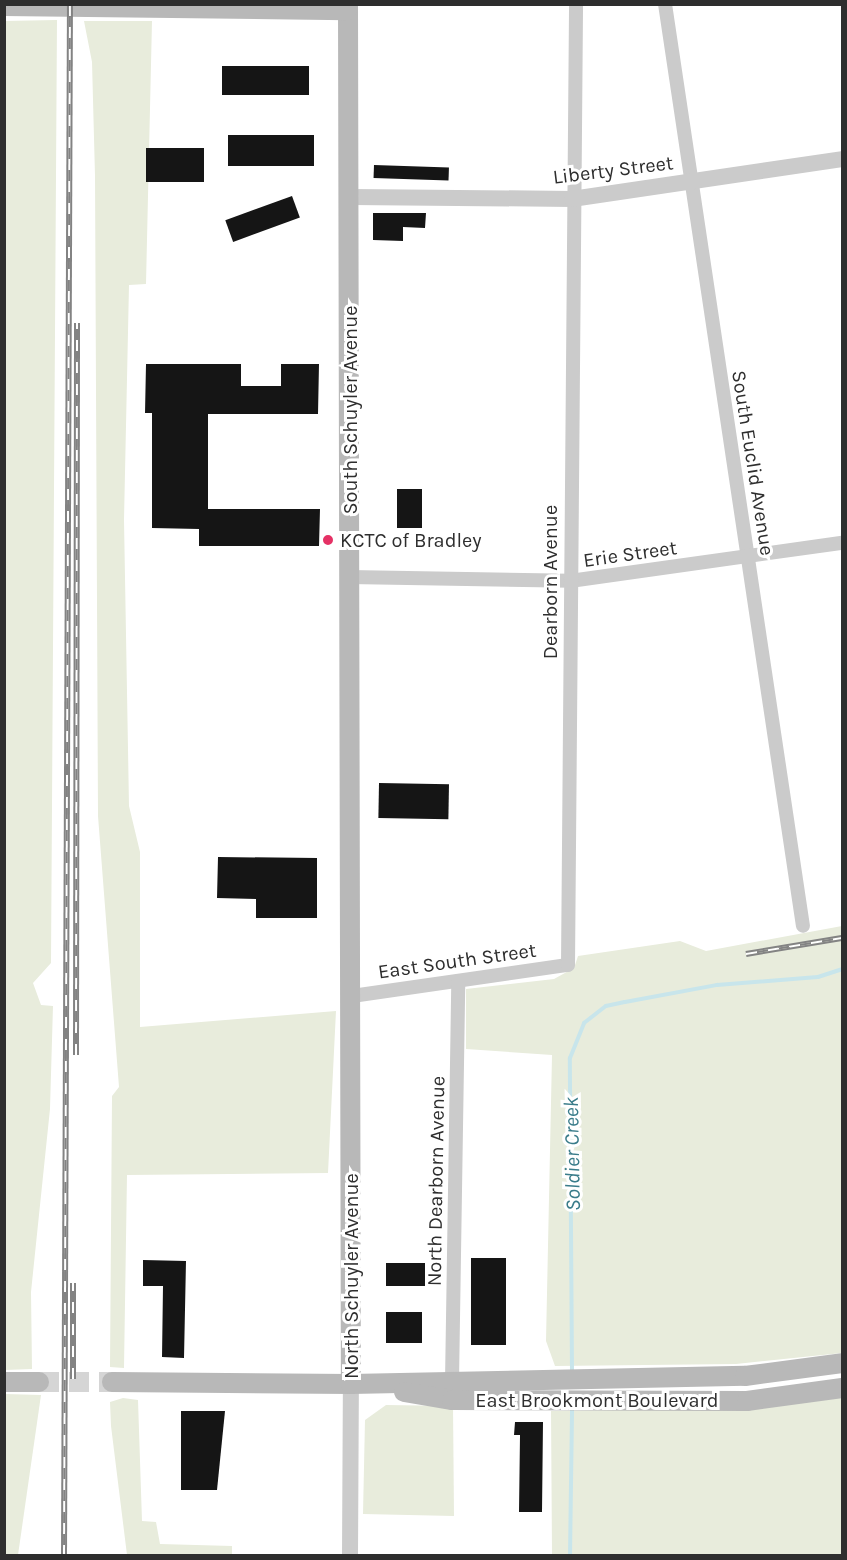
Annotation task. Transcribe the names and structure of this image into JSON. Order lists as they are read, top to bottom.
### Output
{
  "streets": {
    "main road": ["South Schuyler Avenue", "North Schuyler Avenue", "East Brookmont Boulevard"],
    "street": [
      "Liberty Street",
      "South Euclid Avenue",
      "Erie Street",
      "Dearborn Avenue",
      "East South Street",
      "North Dearborn Avenue"
    ]
  },
  "crossings": [
    ["Liberty Street", "South Schuyler Avenue"],
    ["Liberty Street", "South Euclid Avenue"],
    ["Liberty Street", "Dearborn Avenue"],
    ["South Schuyler Avenue", "Erie Street"],
    ["South Schuyler Avenue", "East South Street"],
    ["South Schuyler Avenue", "North Schuyler Avenue"],
    ["South Euclid Avenue", "Erie Street"],
    ["Erie Street", "Dearborn Avenue"],
    ["Dearborn Avenue", "East South Street"],
    ["East South Street", "North Dearborn Avenue"],
    ["East South Street", "North Schuyler Avenue"],
    ["North Dearborn Avenue", "East Brookmont Boulevard"],
    ["North Schuyler Avenue", "East Brookmont Boulevard"]
  ],
  "water": ["Soldier Creek"],
  "places": ["KCTC of Bradley"]
}
